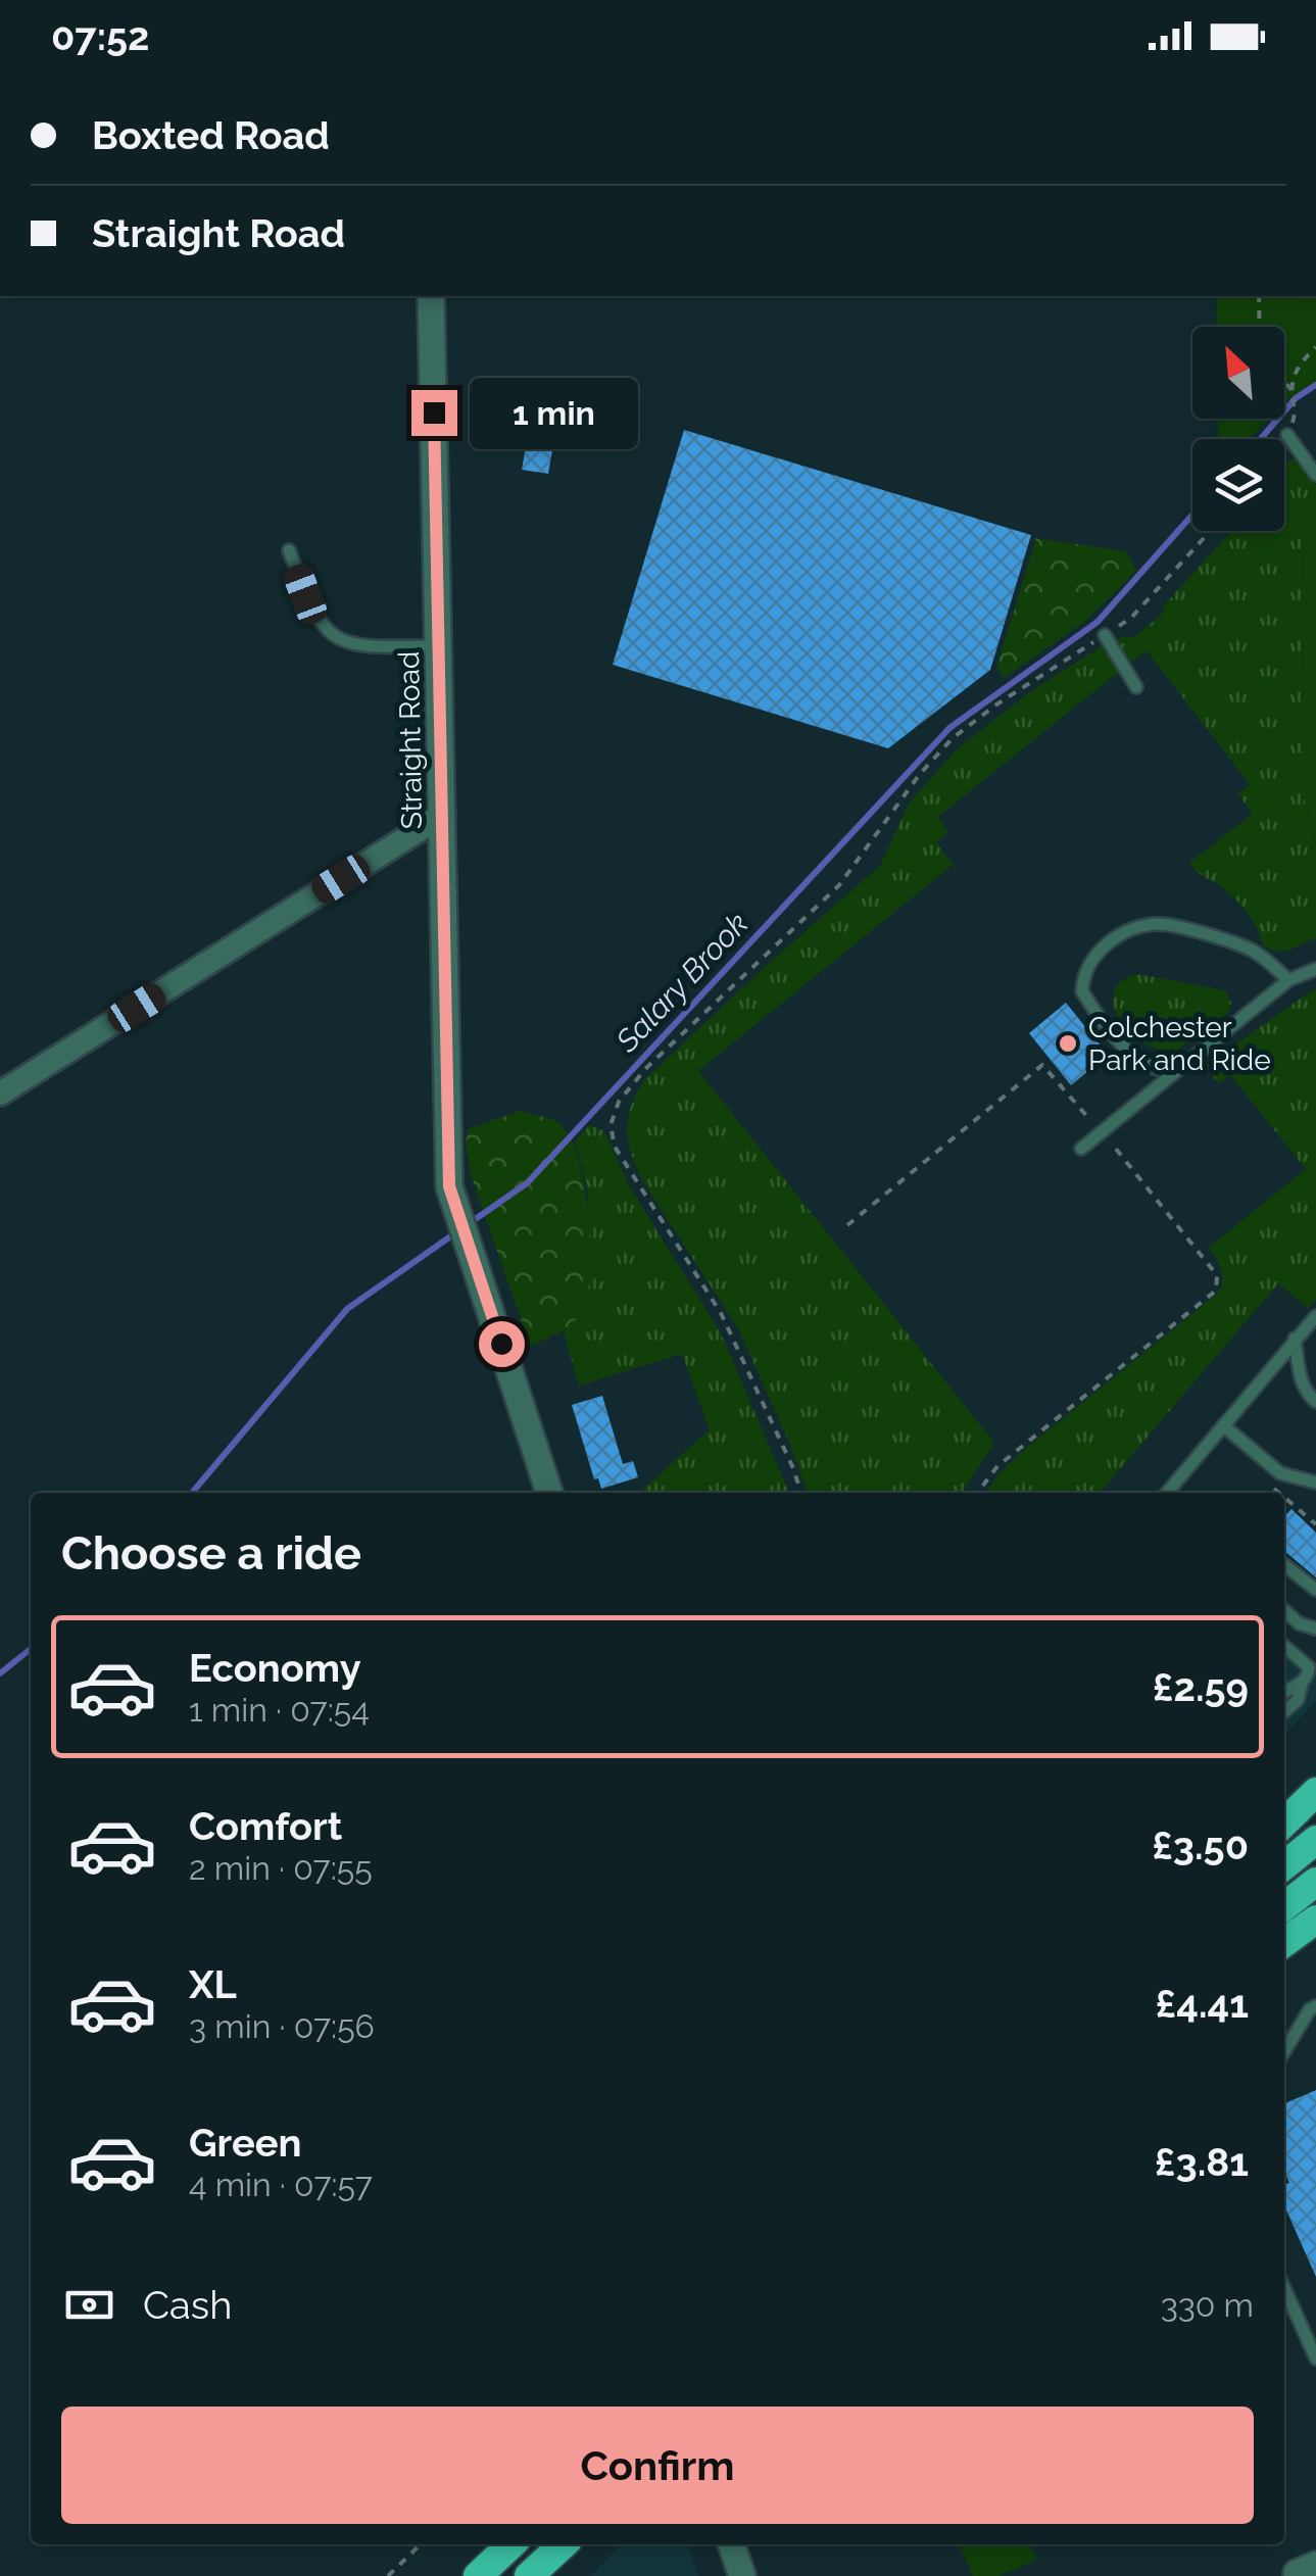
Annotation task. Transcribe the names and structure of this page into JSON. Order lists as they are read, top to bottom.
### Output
{
  "streets": {
    "street": ["Straight Road"]
  },
  "water": ["Salary Brook"],
  "places": ["Colchester Park and Ride"],
  "north": "top left",
  "page": {
    "status": "07:52",
    "banner": ["Boxted Road", "Straight Road"],
    "bubble": "1 min",
    "heading": "Choose a ride",
    "list": [
      {
        "name": "Economy",
        "note": "1 min · 07:54",
        "value": "£2.59"
      },
      {
        "name": "Comfort",
        "note": "2 min · 07:55",
        "value": "£3.50"
      },
      {
        "name": "XL",
        "note": "3 min · 07:56",
        "value": "£4.41"
      },
      {
        "name": "Green",
        "note": "4 min · 07:57",
        "value": "£3.81"
      }
    ],
    "pay": ["Cash", "330 m"],
    "buttons": "Confirm"
  }
}
